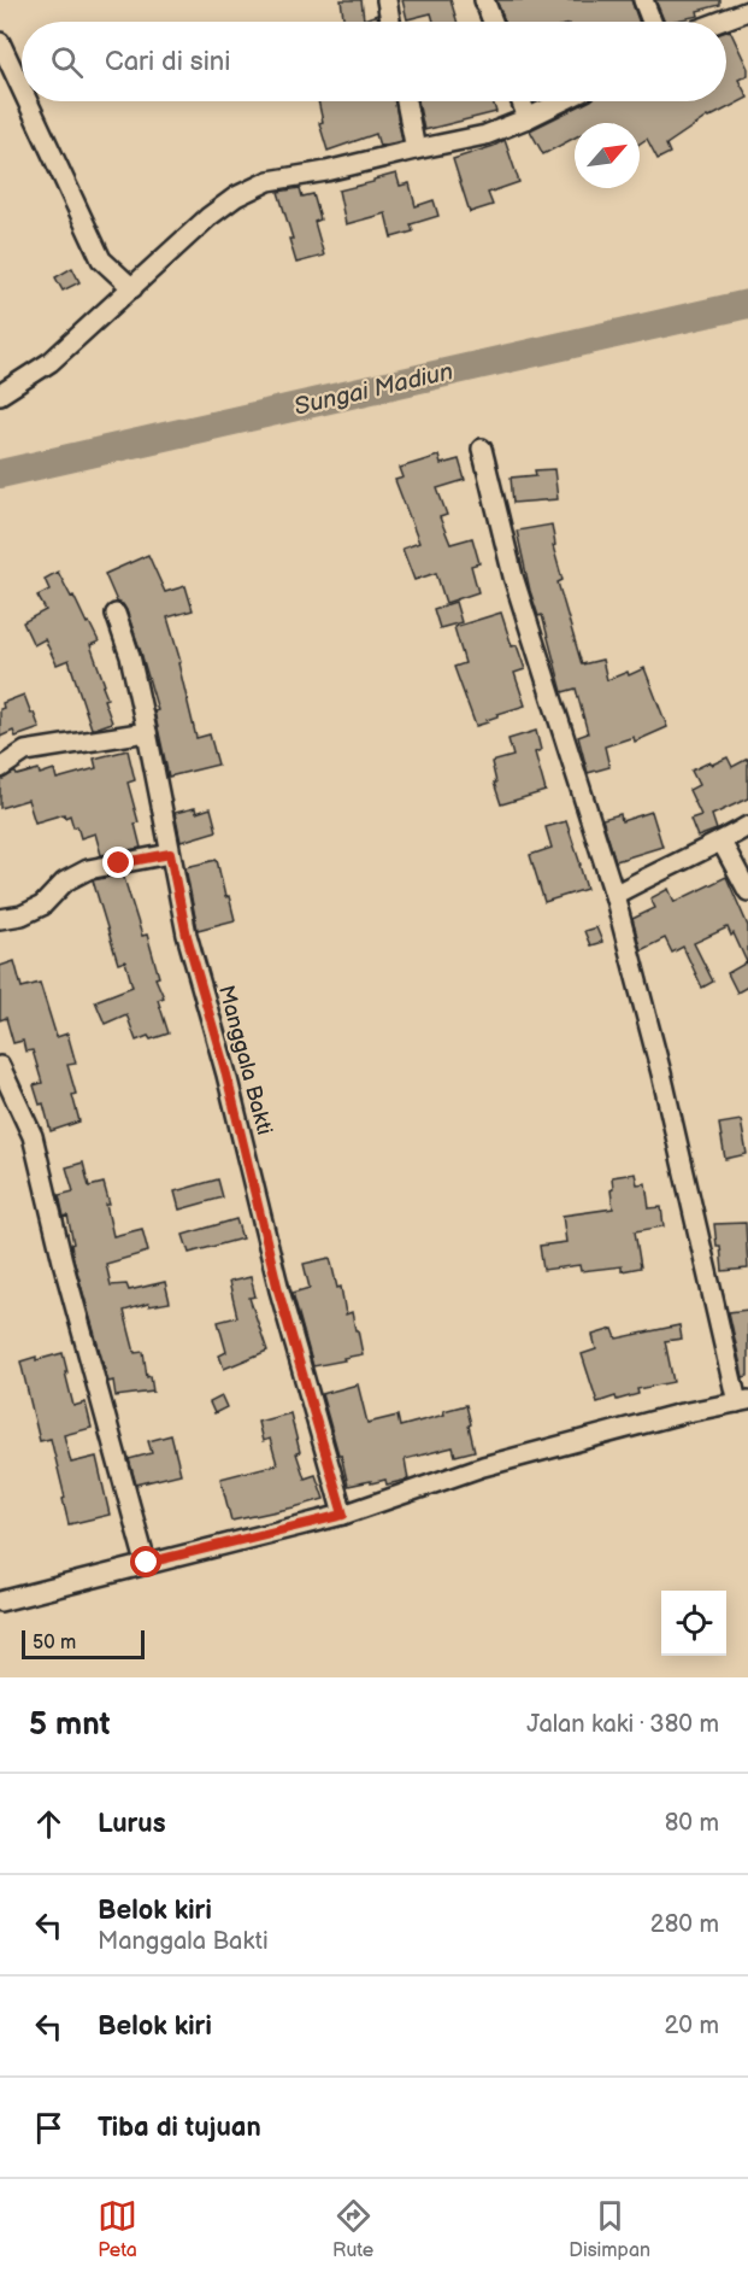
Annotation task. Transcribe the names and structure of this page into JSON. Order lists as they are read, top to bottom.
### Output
{
  "streets": {
    "street": ["Manggala Bakti"]
  },
  "water": ["Sungai Madiun"],
  "scale_bar": "50 m",
  "north": "top right",
  "page": {
    "search": "Cari di sini",
    "scale": "50 m",
    "heading": ["5 mnt", "Jalan kaki · 380 m"],
    "list": [
      ["Lurus", "80 m"],
      ["Belok kiri", "Manggala Bakti", "280 m"],
      ["Belok kiri", "20 m"],
      "Tiba di tujuan"
    ],
    "nav": ["Peta", "Rute", "Disimpan"]
  }
}
